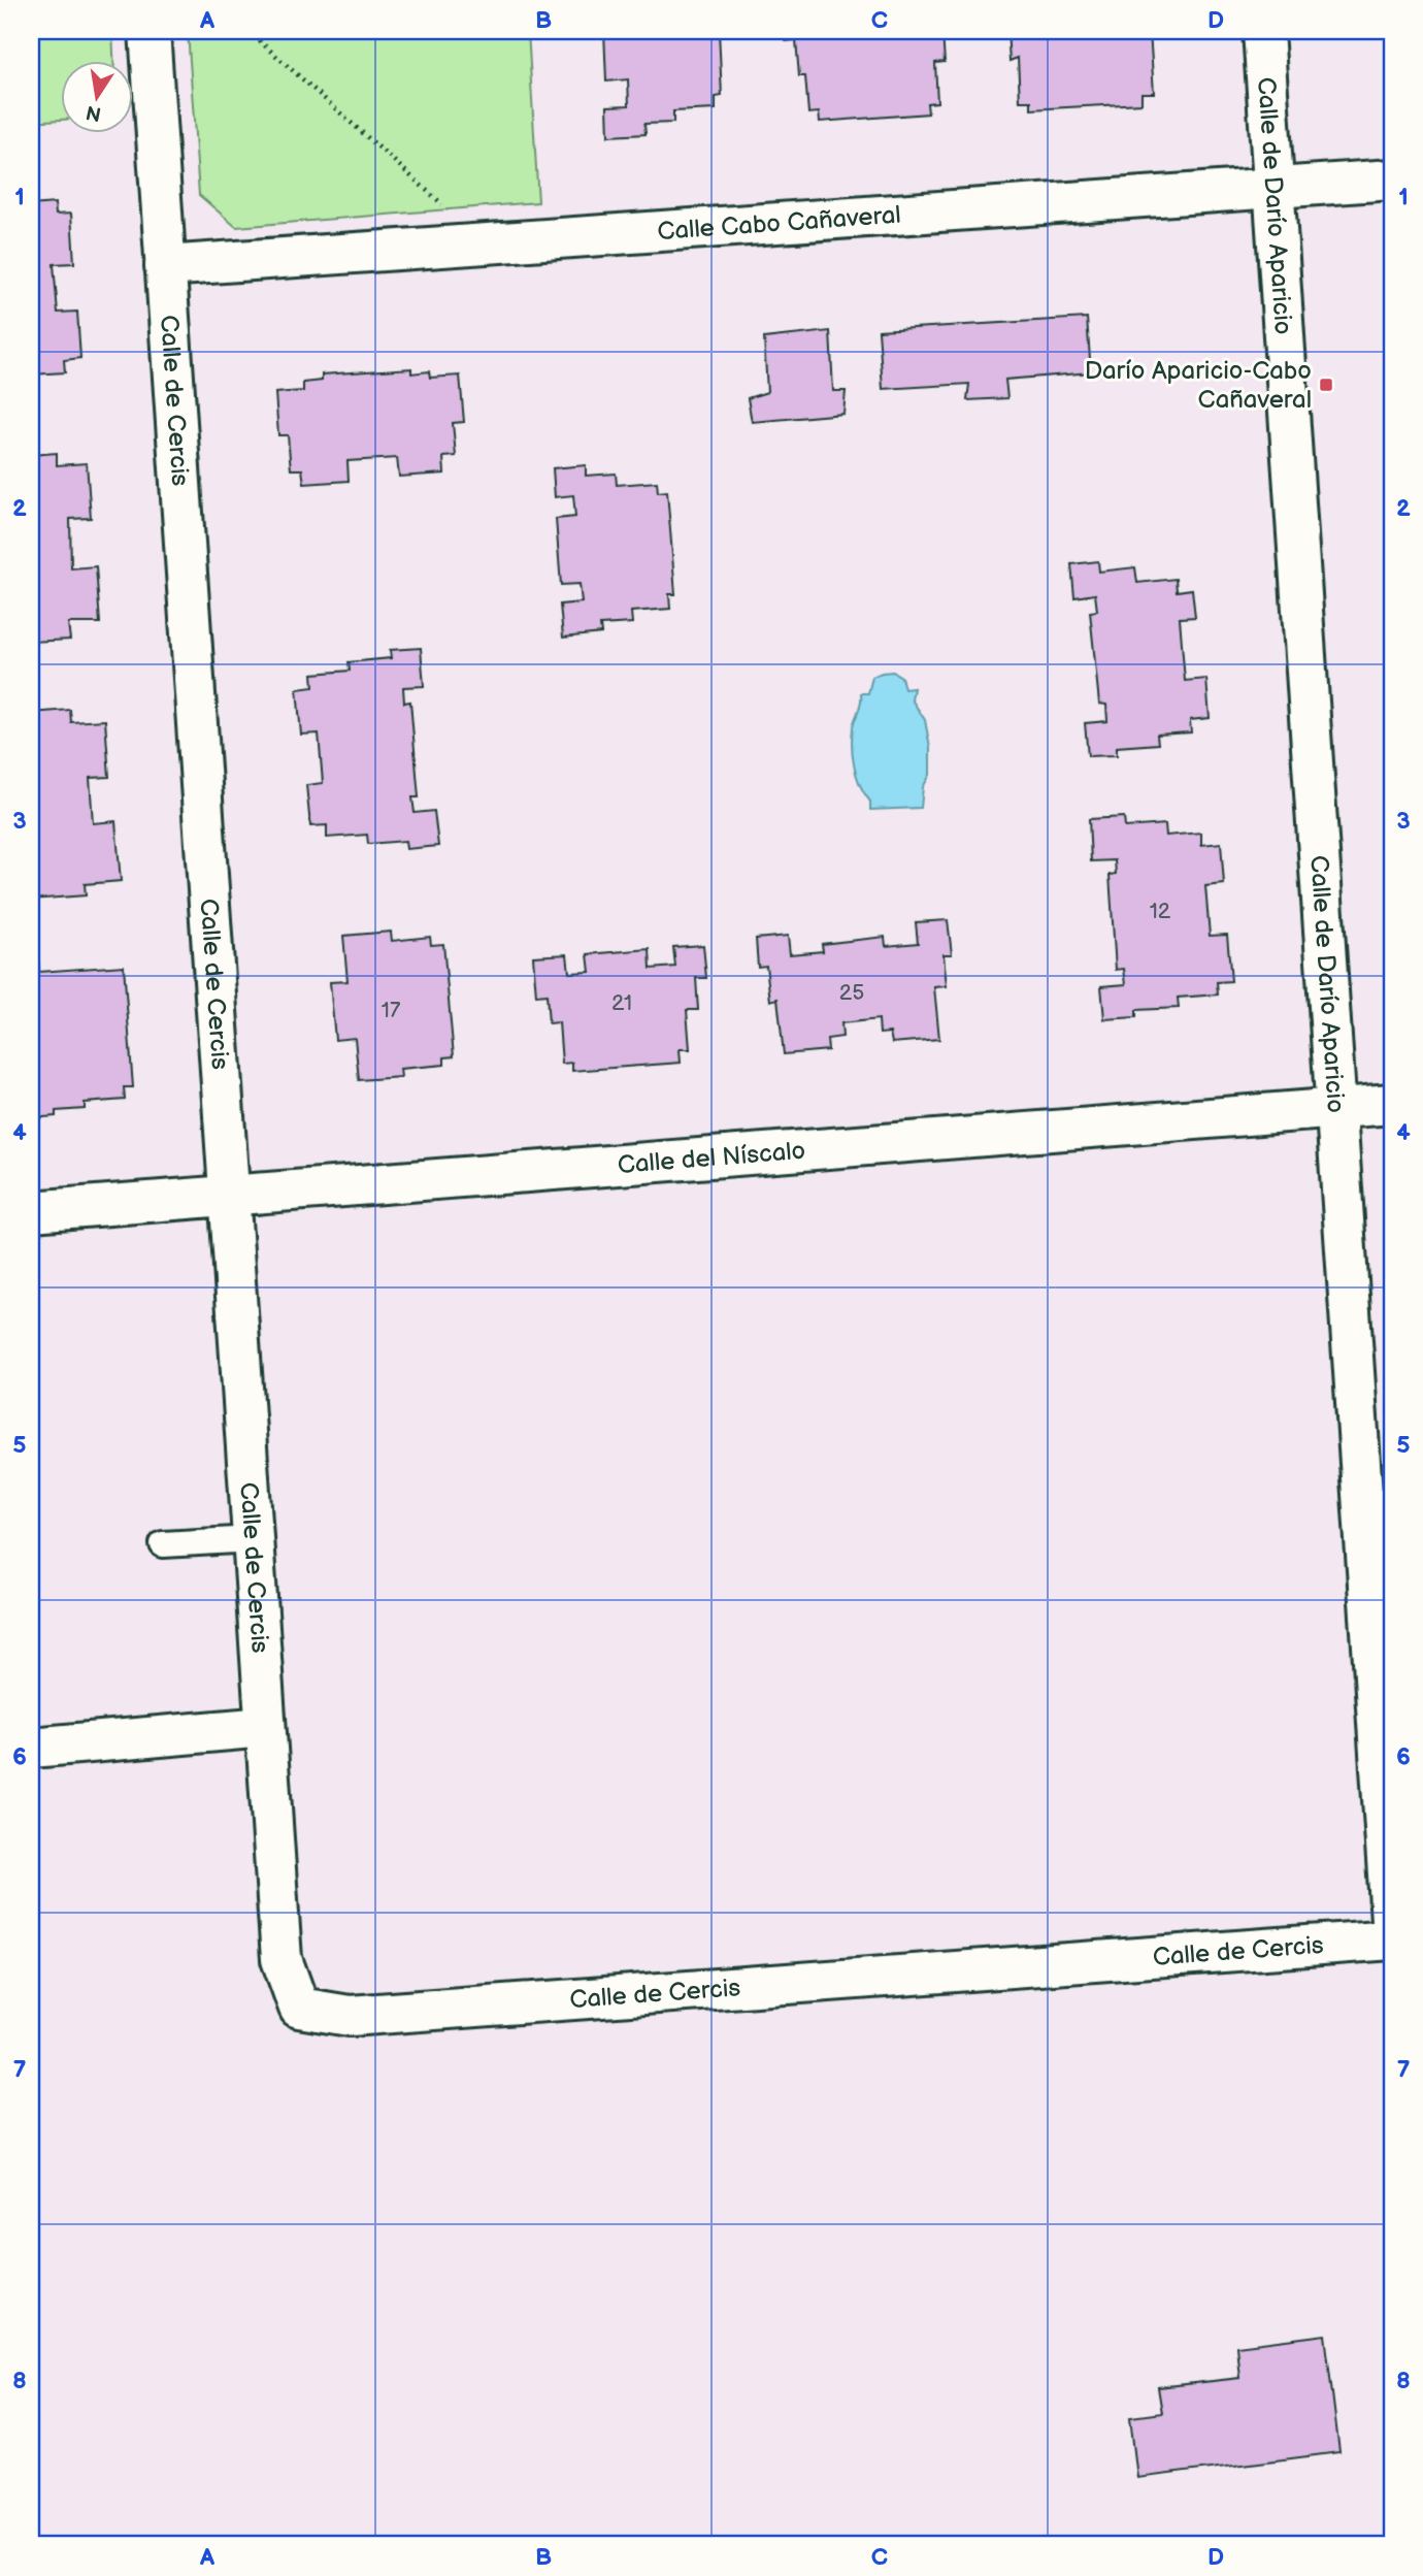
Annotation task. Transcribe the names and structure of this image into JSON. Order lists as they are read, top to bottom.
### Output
{
  "streets": {
    "street": [
      "Calle de Darío Aparicio",
      "Calle Cabo Cañaveral",
      "Calle de Cercis",
      "Calle del Níscalo"
    ]
  },
  "crossings": [
    ["Calle de Darío Aparicio", "Calle Cabo Cañaveral"],
    ["Calle de Darío Aparicio", "Calle de Cercis"],
    ["Calle de Darío Aparicio", "Calle del Níscalo"],
    ["Calle Cabo Cañaveral", "Calle de Cercis"],
    ["Calle de Cercis", "Calle del Níscalo"]
  ],
  "places": {
    "transit": ["Darío Aparicio-Cabo Cañaveral"]
  },
  "house_numbers": [
    "12",
    "25",
    "21",
    "17"
  ],
  "north": "bottom",
  "grid": {
    "columns": [
      "A",
      "B",
      "C",
      "D"
    ],
    "rows": [
      "1",
      "2",
      "3",
      "4",
      "5",
      "6",
      "7",
      "8"
    ]
  }
}
